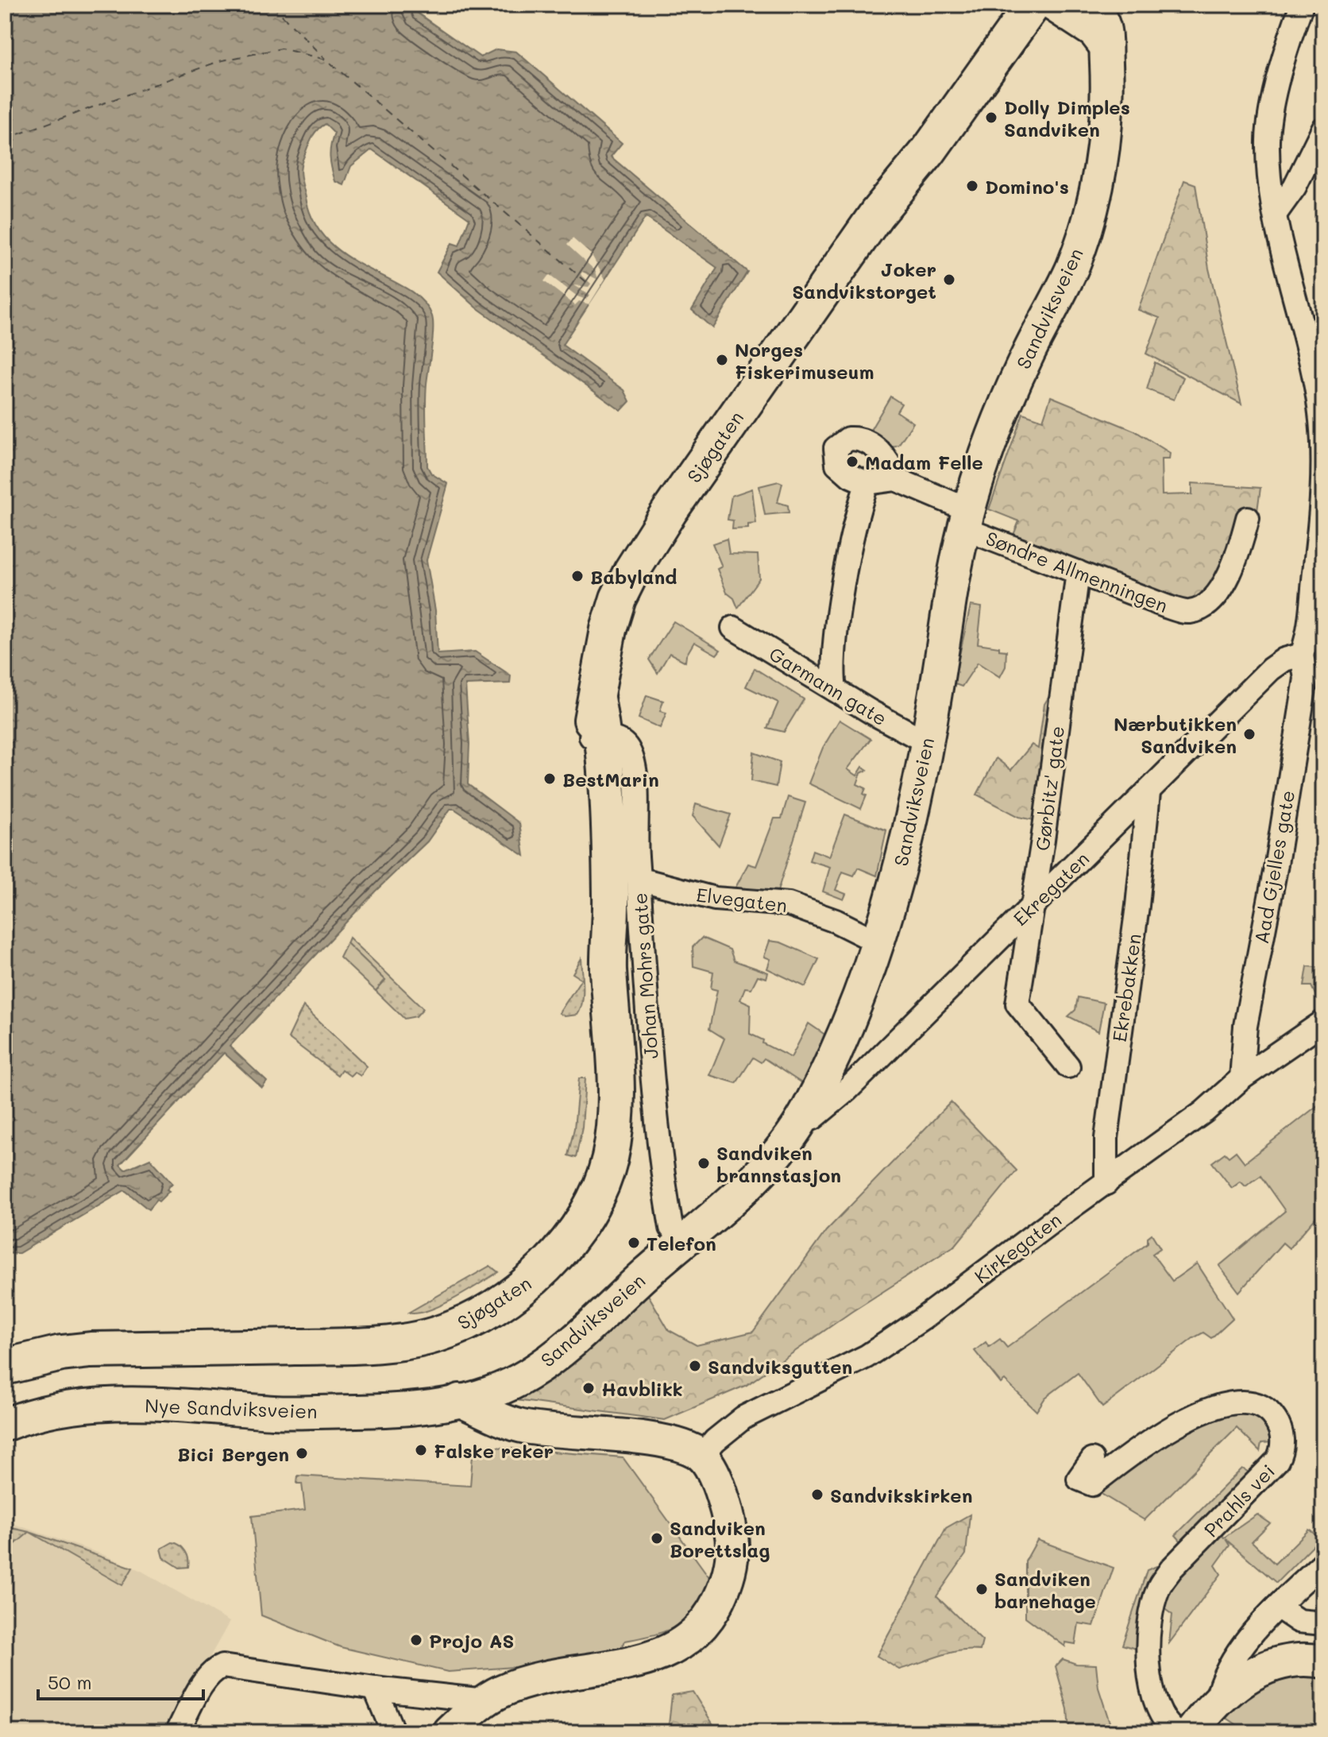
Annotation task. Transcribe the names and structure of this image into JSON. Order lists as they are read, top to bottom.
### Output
{
  "streets": {
    "main road": ["Sandviksveien", "Sjøgaten", "Nye Sandviksveien"],
    "street": [
      "Søndre Allmenningen",
      "Garmann gate",
      "Gørbitz' gate",
      "Aad Gjelles gate",
      "Ekregaten",
      "Elvegaten",
      "Johan Mohrs gate",
      "Ekrebakken",
      "Kirkegaten",
      "Prahls vei"
    ]
  },
  "crossings": [
    ["Sandviksveien", "Søndre Allmenningen"],
    ["Sandviksveien", "Garmann gate"],
    ["Sandviksveien", "Ekregaten"],
    ["Sandviksveien", "Elvegaten"],
    ["Sandviksveien", "Johan Mohrs gate"],
    ["Sandviksveien", "Nye Sandviksveien"],
    ["Sjøgaten", "Johan Mohrs gate"],
    ["Søndre Allmenningen", "Gørbitz' gate"],
    ["Gørbitz' gate", "Ekregaten"],
    ["Aad Gjelles gate", "Ekregaten"],
    ["Aad Gjelles gate", "Kirkegaten"],
    ["Ekregaten", "Ekrebakken"],
    ["Elvegaten", "Johan Mohrs gate"],
    ["Ekrebakken", "Kirkegaten"]
  ],
  "places": [
    "Dolly Dimples Sandviken",
    "Domino's",
    "Joker Sandvikstorget",
    "Norges Fiskerimuseum",
    "Madam Felle",
    "Babyland",
    "Nærbutikken Sandviken",
    "BestMarin",
    "Sandviken brannstasjon",
    "Telefon",
    "Sandviksgutten",
    "Havblikk",
    "Falske reker",
    "Bici Bergen",
    "Sandvikskirken",
    "Sandviken Borettslag",
    "Sandviken barnehage",
    "Projo AS"
  ],
  "scale_bar": "50 m"
}
